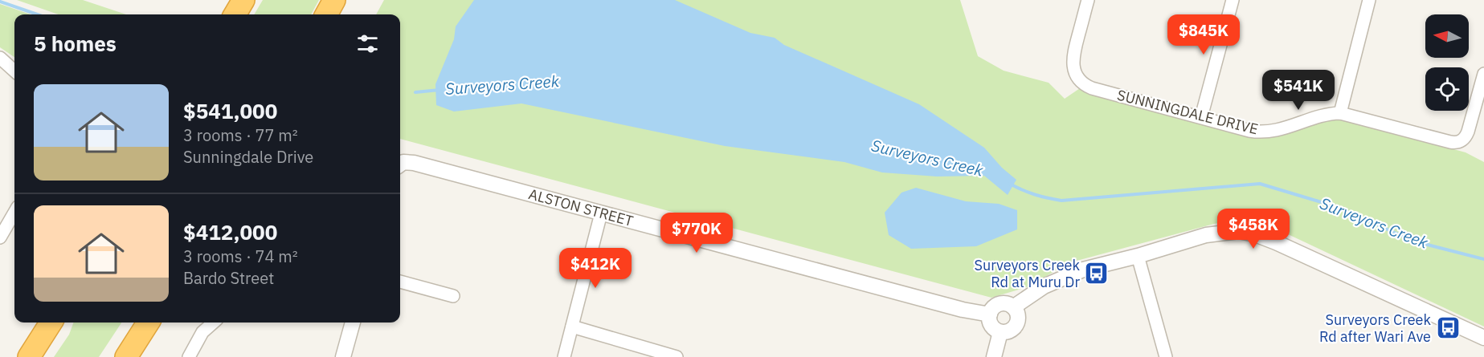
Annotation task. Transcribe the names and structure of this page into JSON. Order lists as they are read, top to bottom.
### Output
{
  "streets": {
    "street": ["SUNNINGDALE DRIVE", "ALSTON STREET"]
  },
  "water": ["Surveyors Creek"],
  "places": {
    "bus stop": ["Surveyors Creek Rd at Muru Dr", "Surveyors Creek Rd after Wari Ave"]
  },
  "north": "left",
  "page": {
    "price": [
      "$845K",
      "$541K",
      "$458K",
      "$770K",
      "$412K"
    ],
    "heading": "5 homes",
    "list": [
      {
        "name": "$541,000",
        "note": "3 rooms · 77 m² · Sunningdale Drive"
      },
      {
        "name": "$412,000",
        "note": "3 rooms · 74 m² · Bardo Street"
      }
    ]
  }
}
